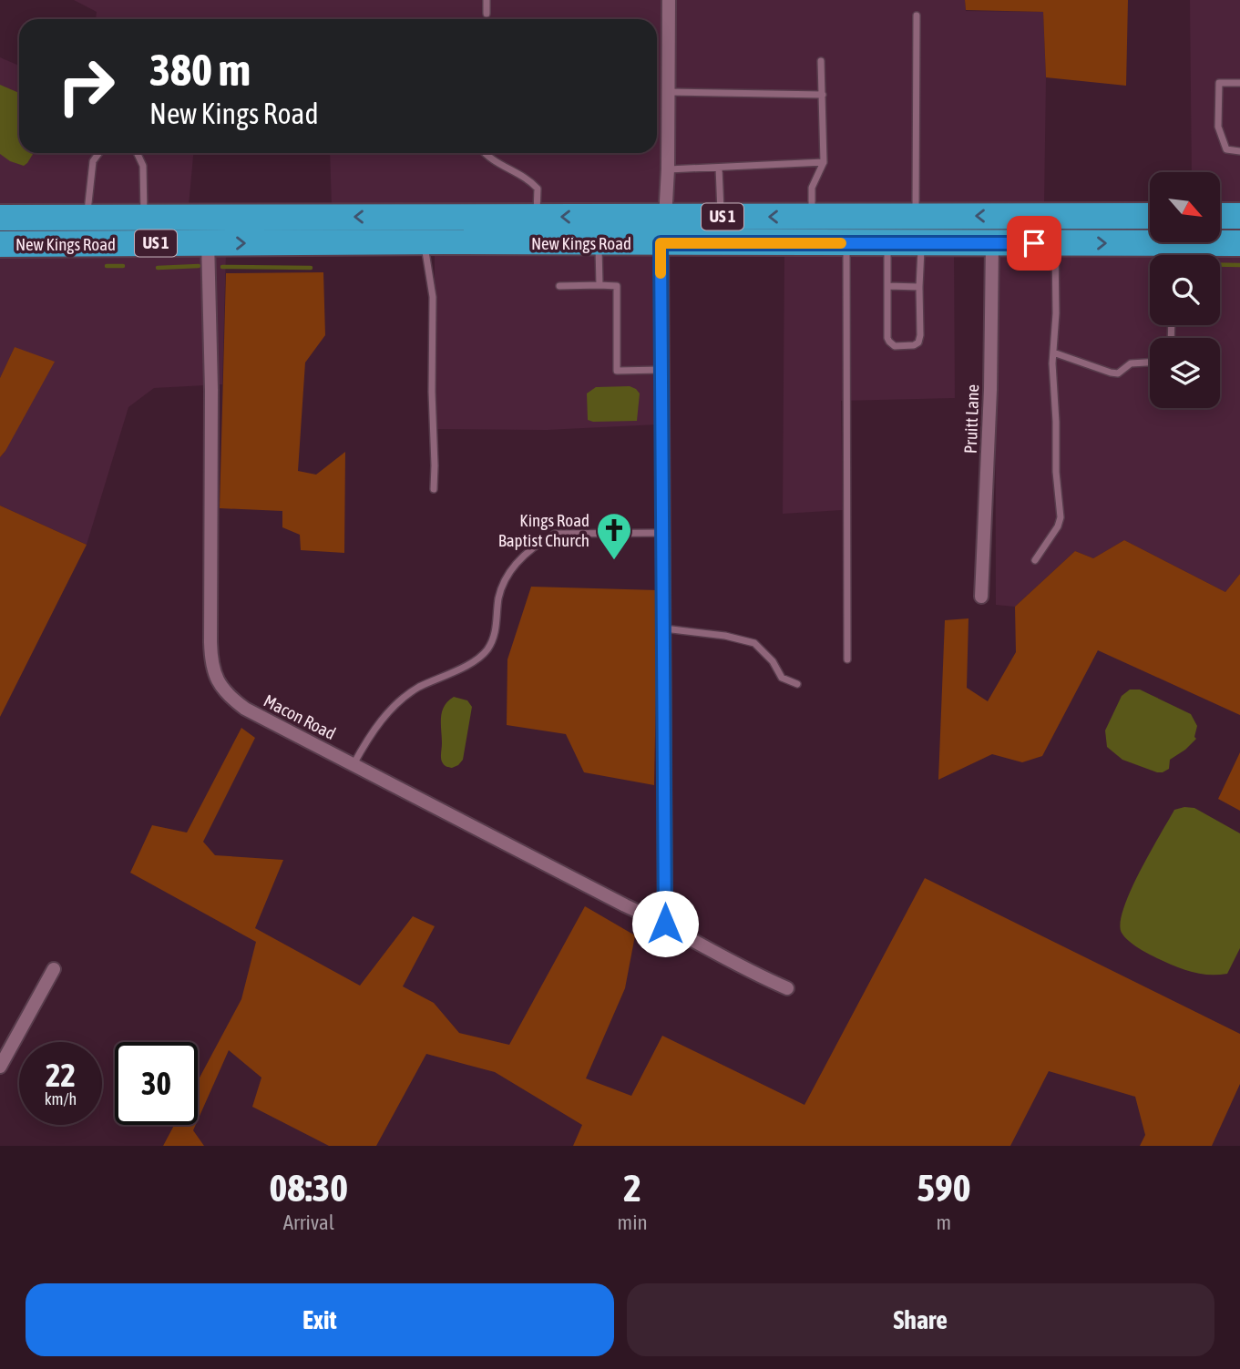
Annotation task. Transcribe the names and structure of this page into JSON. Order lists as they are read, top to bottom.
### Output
{
  "streets": {
    "highway": ["US 1", "New Kings Road"],
    "street": ["Pruitt Lane", "Macon Road"]
  },
  "crossings": [
    ["New Kings Road", "Pruitt Lane"],
    ["New Kings Road", "Macon Road"]
  ],
  "places": {
    "church": ["Kings Road Baptist Church"]
  },
  "north": "bottom right",
  "page": {
    "turn": ["380 m", "New Kings Road"],
    "speed": "22 km/h",
    "limit": "30",
    "eta": [
      "08:30",
      "Arrival",
      "2",
      "min",
      "590",
      "m"
    ],
    "buttons": ["Exit", "Share"]
  }
}
